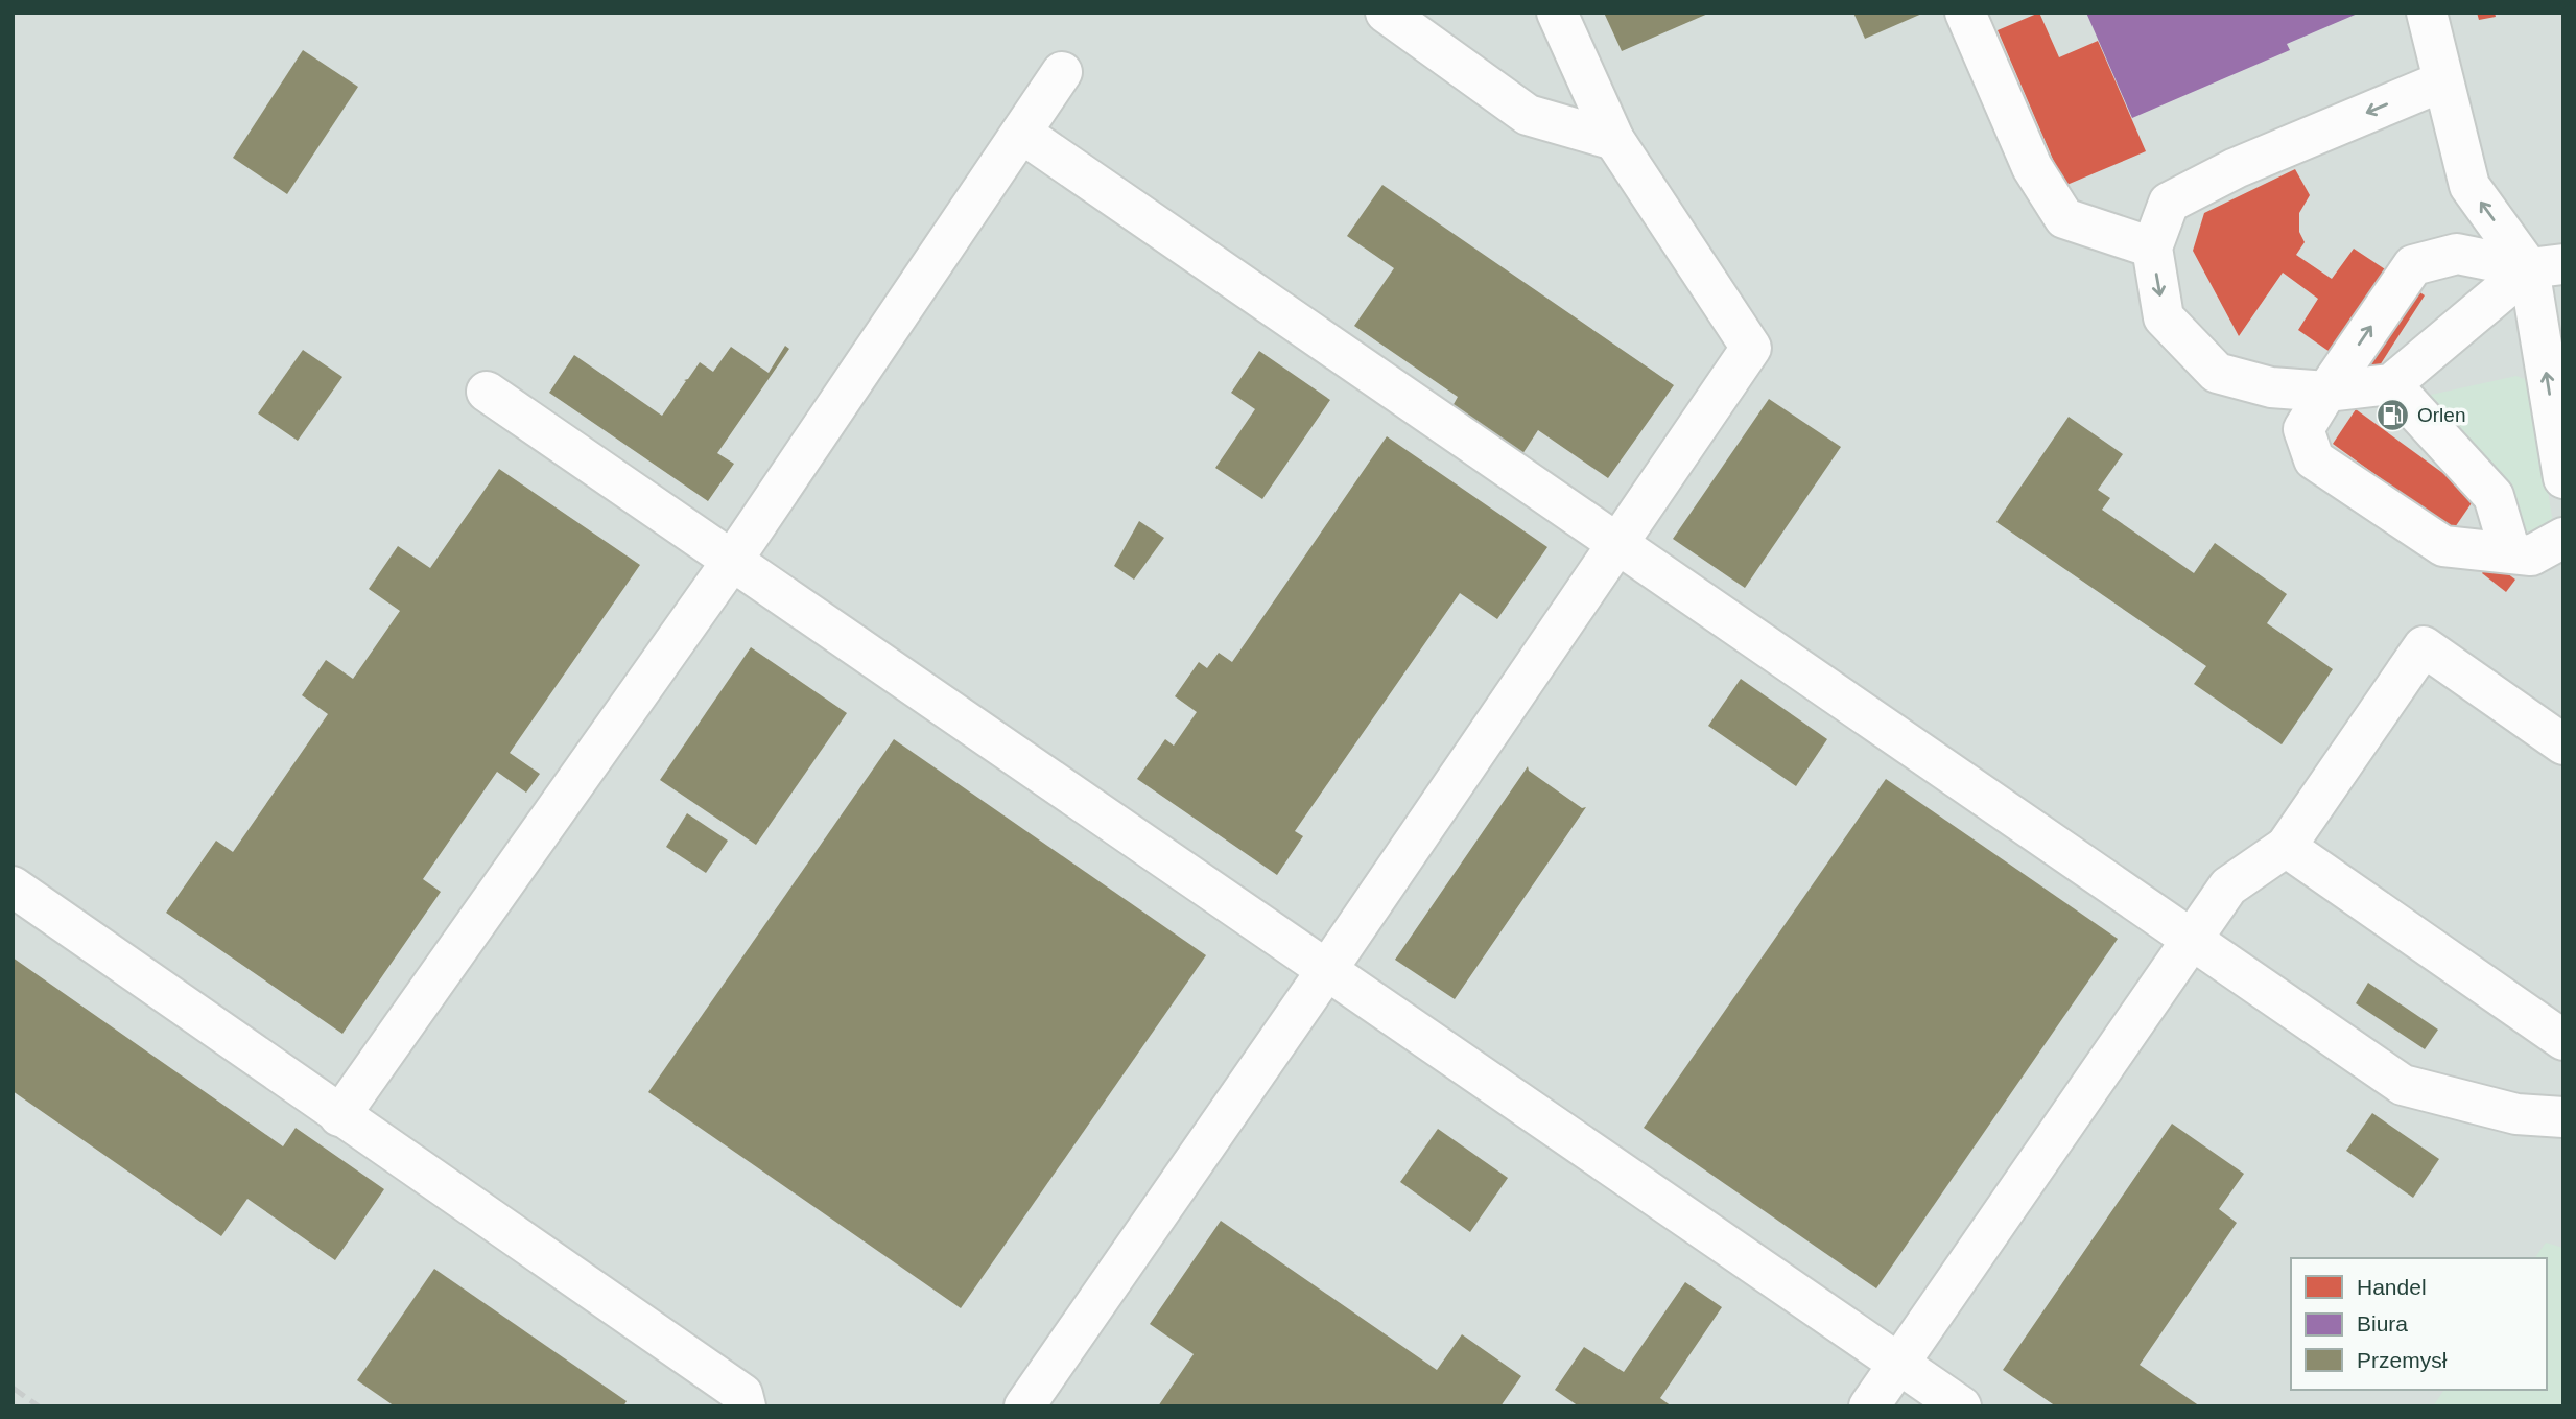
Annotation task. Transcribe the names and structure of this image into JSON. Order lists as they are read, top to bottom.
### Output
{
  "places": {
    "fuel station": ["Orlen"]
  },
  "legend": ["Handel", "Biura", "Przemysł"]
}
